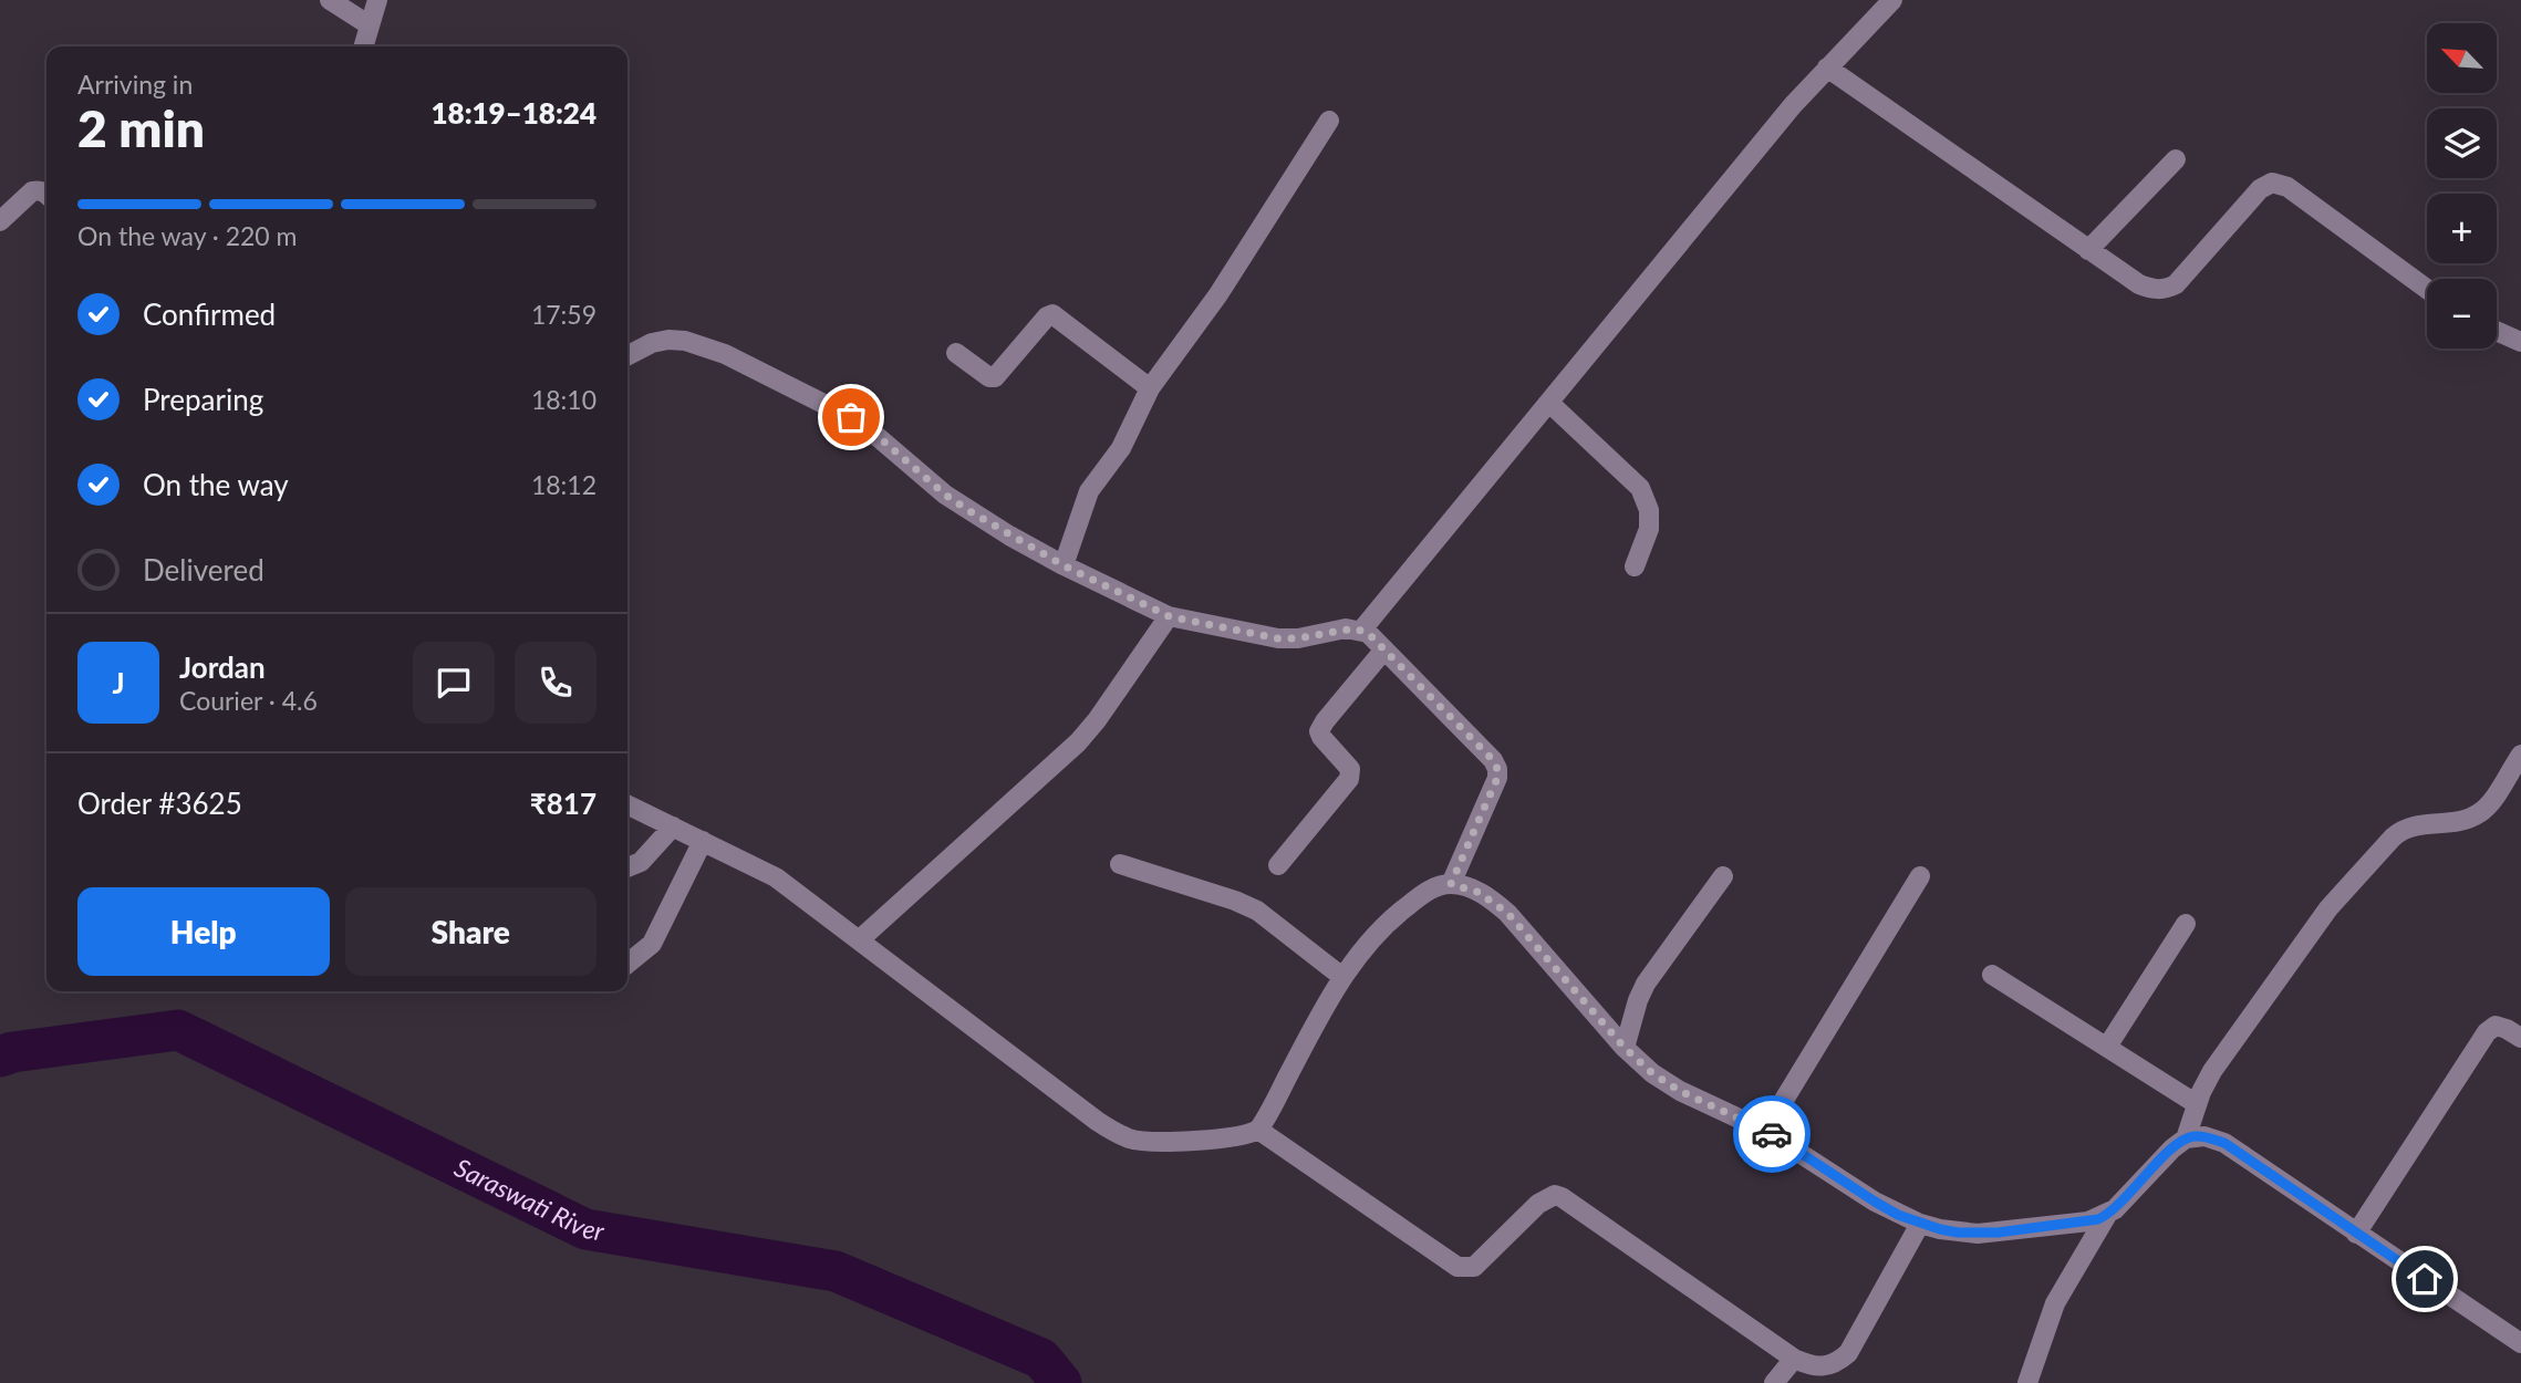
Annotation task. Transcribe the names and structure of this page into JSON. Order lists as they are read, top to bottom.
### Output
{
  "water": ["Saraswati River"],
  "north": "top left",
  "page": {
    "map_buttons": ["+", "−"],
    "heading": ["2 min", "Arriving in", "18:19–18:24"],
    "panel": [
      "Jordan",
      "Courier · 4.6",
      "Order #3625",
      "₹817"
    ],
    "bar": "On the way · 220 m",
    "list": [
      ["Confirmed", "17:59"],
      ["Preparing", "18:10"],
      ["On the way", "18:12"],
      "Delivered"
    ],
    "round": "J",
    "buttons": ["Help", "Share"]
  }
}
